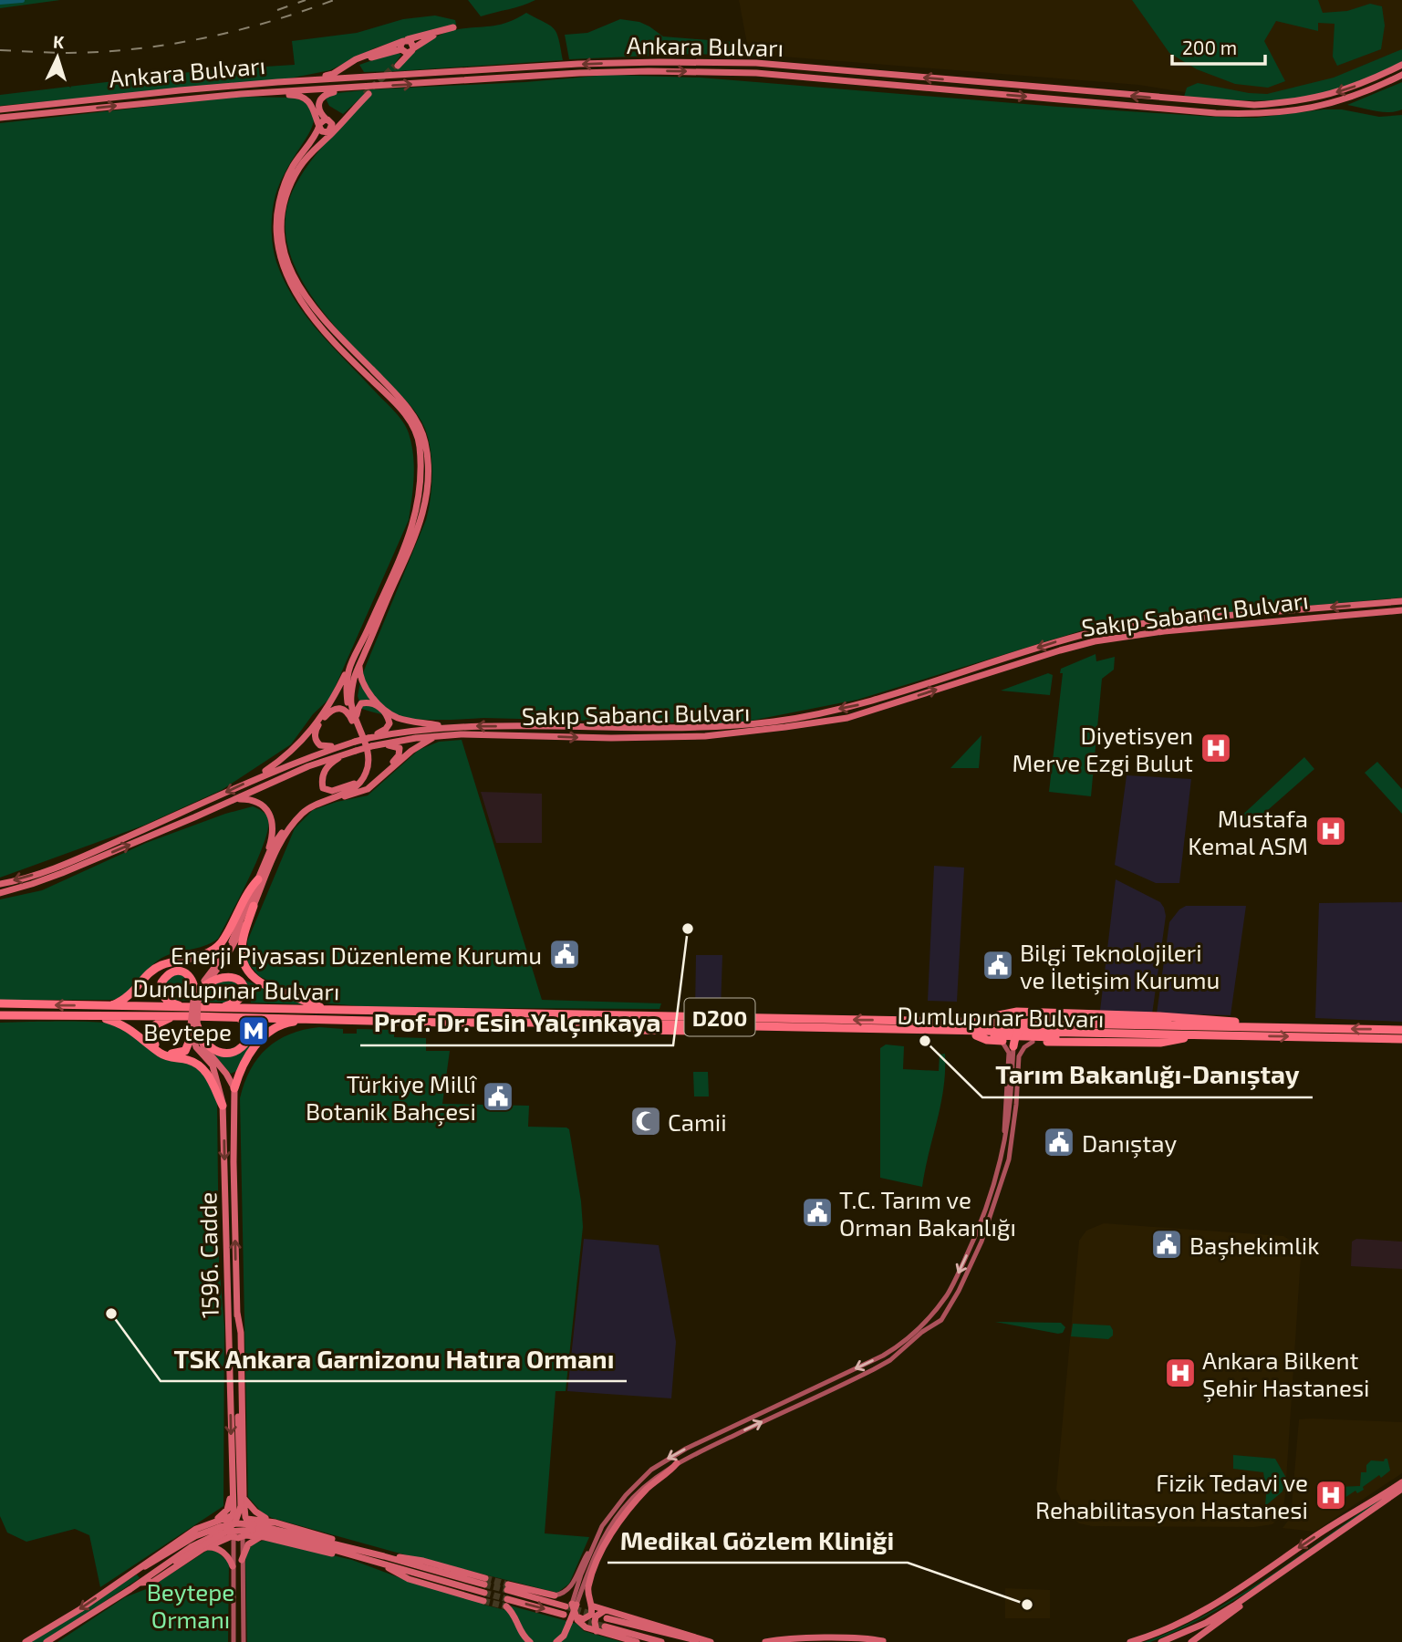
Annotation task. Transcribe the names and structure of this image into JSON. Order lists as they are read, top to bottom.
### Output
{
  "streets": {
    "highway": ["Dumlupınar Bulvarı", "D200"],
    "main road": ["Ankara Bulvarı", "Sakıp Sabancı Bulvarı", "1596. Cadde"]
  },
  "parks": ["Beytepe Ormanı"],
  "places": {
    "hospital": [
      "Diyetisyen Merve Ezgi Bulut",
      "Mustafa Kemal ASM",
      "Ankara Bilkent Şehir Hastanesi",
      "Fizik Tedavi ve Rehabilitasyon Hastanesi"
    ],
    "other": [
      "Prof. Dr. Esin Yalçınkaya",
      "Tarım Bakanlığı-Danıştay",
      "TSK Ankara Garnizonu Hatıra Ormanı",
      "Medikal Gözlem Kliniği"
    ],
    "public building": [
      "Enerji Piyasası Düzenleme Kurumu",
      "Bilgi Teknolojileri ve İletişim Kurumu",
      "Türkiye Millî Botanik Bahçesi",
      "Danıştay",
      "T.C. Tarım ve Orman Bakanlığı",
      "Başhekimlik"
    ],
    "metro station": ["Beytepe"],
    "mosque": ["Camii"]
  },
  "scale_bar": "200 m",
  "north": "top"
}
